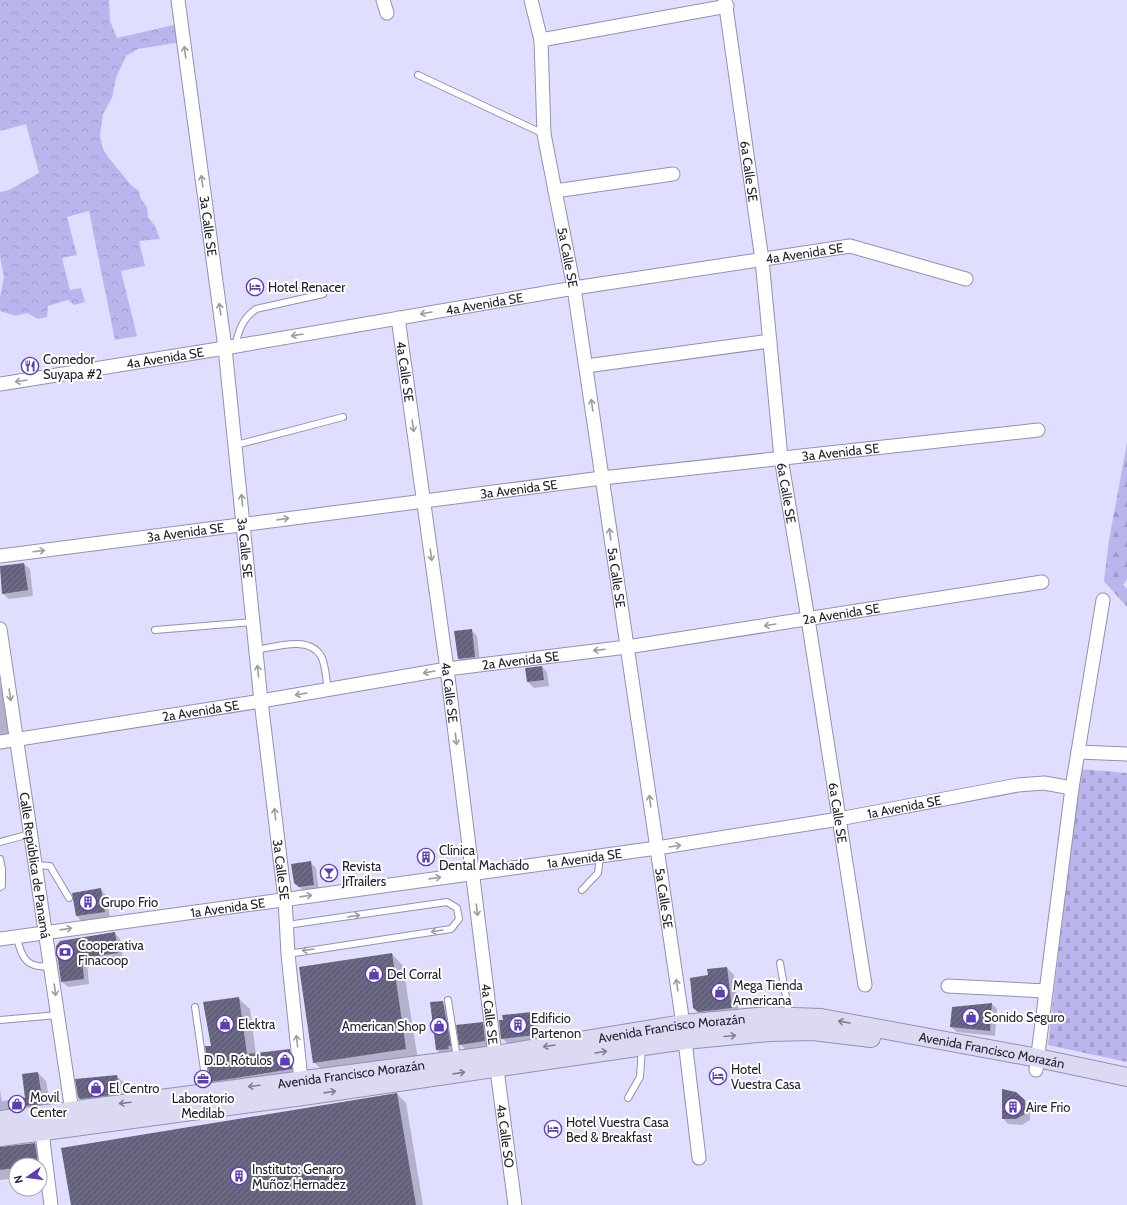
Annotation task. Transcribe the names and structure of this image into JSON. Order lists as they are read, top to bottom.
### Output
{
  "streets": {
    "main road": ["Avenida Francisco Morazán"],
    "street": [
      "6a Calle SE",
      "3a Calle SE",
      "4a Avenida SE",
      "5a Calle SE",
      "4a Calle SE",
      "3a Avenida SE",
      "2a Avenida SE",
      "1a Avenida SE",
      "Calle República de Panamá",
      "4a Calle SO"
    ]
  },
  "crossings": [
    ["6a Calle SE", "4a Avenida SE"],
    ["6a Calle SE", "3a Avenida SE"],
    ["6a Calle SE", "2a Avenida SE"],
    ["6a Calle SE", "1a Avenida SE"],
    ["3a Calle SE", "4a Avenida SE"],
    ["3a Calle SE", "3a Avenida SE"],
    ["3a Calle SE", "2a Avenida SE"],
    ["3a Calle SE", "1a Avenida SE"],
    ["3a Calle SE", "Avenida Francisco Morazán"],
    ["4a Avenida SE", "5a Calle SE"],
    ["4a Avenida SE", "4a Calle SE"],
    ["5a Calle SE", "3a Avenida SE"],
    ["5a Calle SE", "2a Avenida SE"],
    ["5a Calle SE", "1a Avenida SE"],
    ["5a Calle SE", "Avenida Francisco Morazán"],
    ["4a Calle SE", "3a Avenida SE"],
    ["4a Calle SE", "2a Avenida SE"],
    ["4a Calle SE", "1a Avenida SE"],
    ["4a Calle SE", "Avenida Francisco Morazán"],
    ["4a Calle SE", "4a Calle SO"],
    ["2a Avenida SE", "Calle República de Panamá"],
    ["1a Avenida SE", "Calle República de Panamá"],
    ["Calle República de Panamá", "Avenida Francisco Morazán"],
    ["Avenida Francisco Morazán", "4a Calle SO"]
  ],
  "one_way": [
    "3a Calle SE",
    "4a Avenida SE",
    "5a Calle SE",
    "4a Calle SE",
    "3a Avenida SE",
    "2a Avenida SE",
    "1a Avenida SE"
  ],
  "places": {
    "hotel": ["Hotel Renacer", "Hotel Vuestra Casa", "Hotel Vuestra Casa Bed & Breakfast"],
    "restaurant": ["Comedor Suyapa #2"],
    "building": [
      "Clínica Dental Machado",
      "Grupo Frio",
      "Edificio Partenon",
      "Aire Frio",
      "Instituto: Genaro Muñoz Hernadez"
    ],
    "bar": ["Revista JrTrailers"],
    "bank": ["Cooperativa Finacoop"],
    "shop": [
      "Del Corral",
      "Mega Tienda Americana",
      "Sonido Seguro",
      "Elektra",
      "American Shop",
      "D.D. Rótulos",
      "El Centro",
      "Movil Center"
    ],
    "office": ["Laboratorio Medilab"]
  },
  "north": "left"
}
